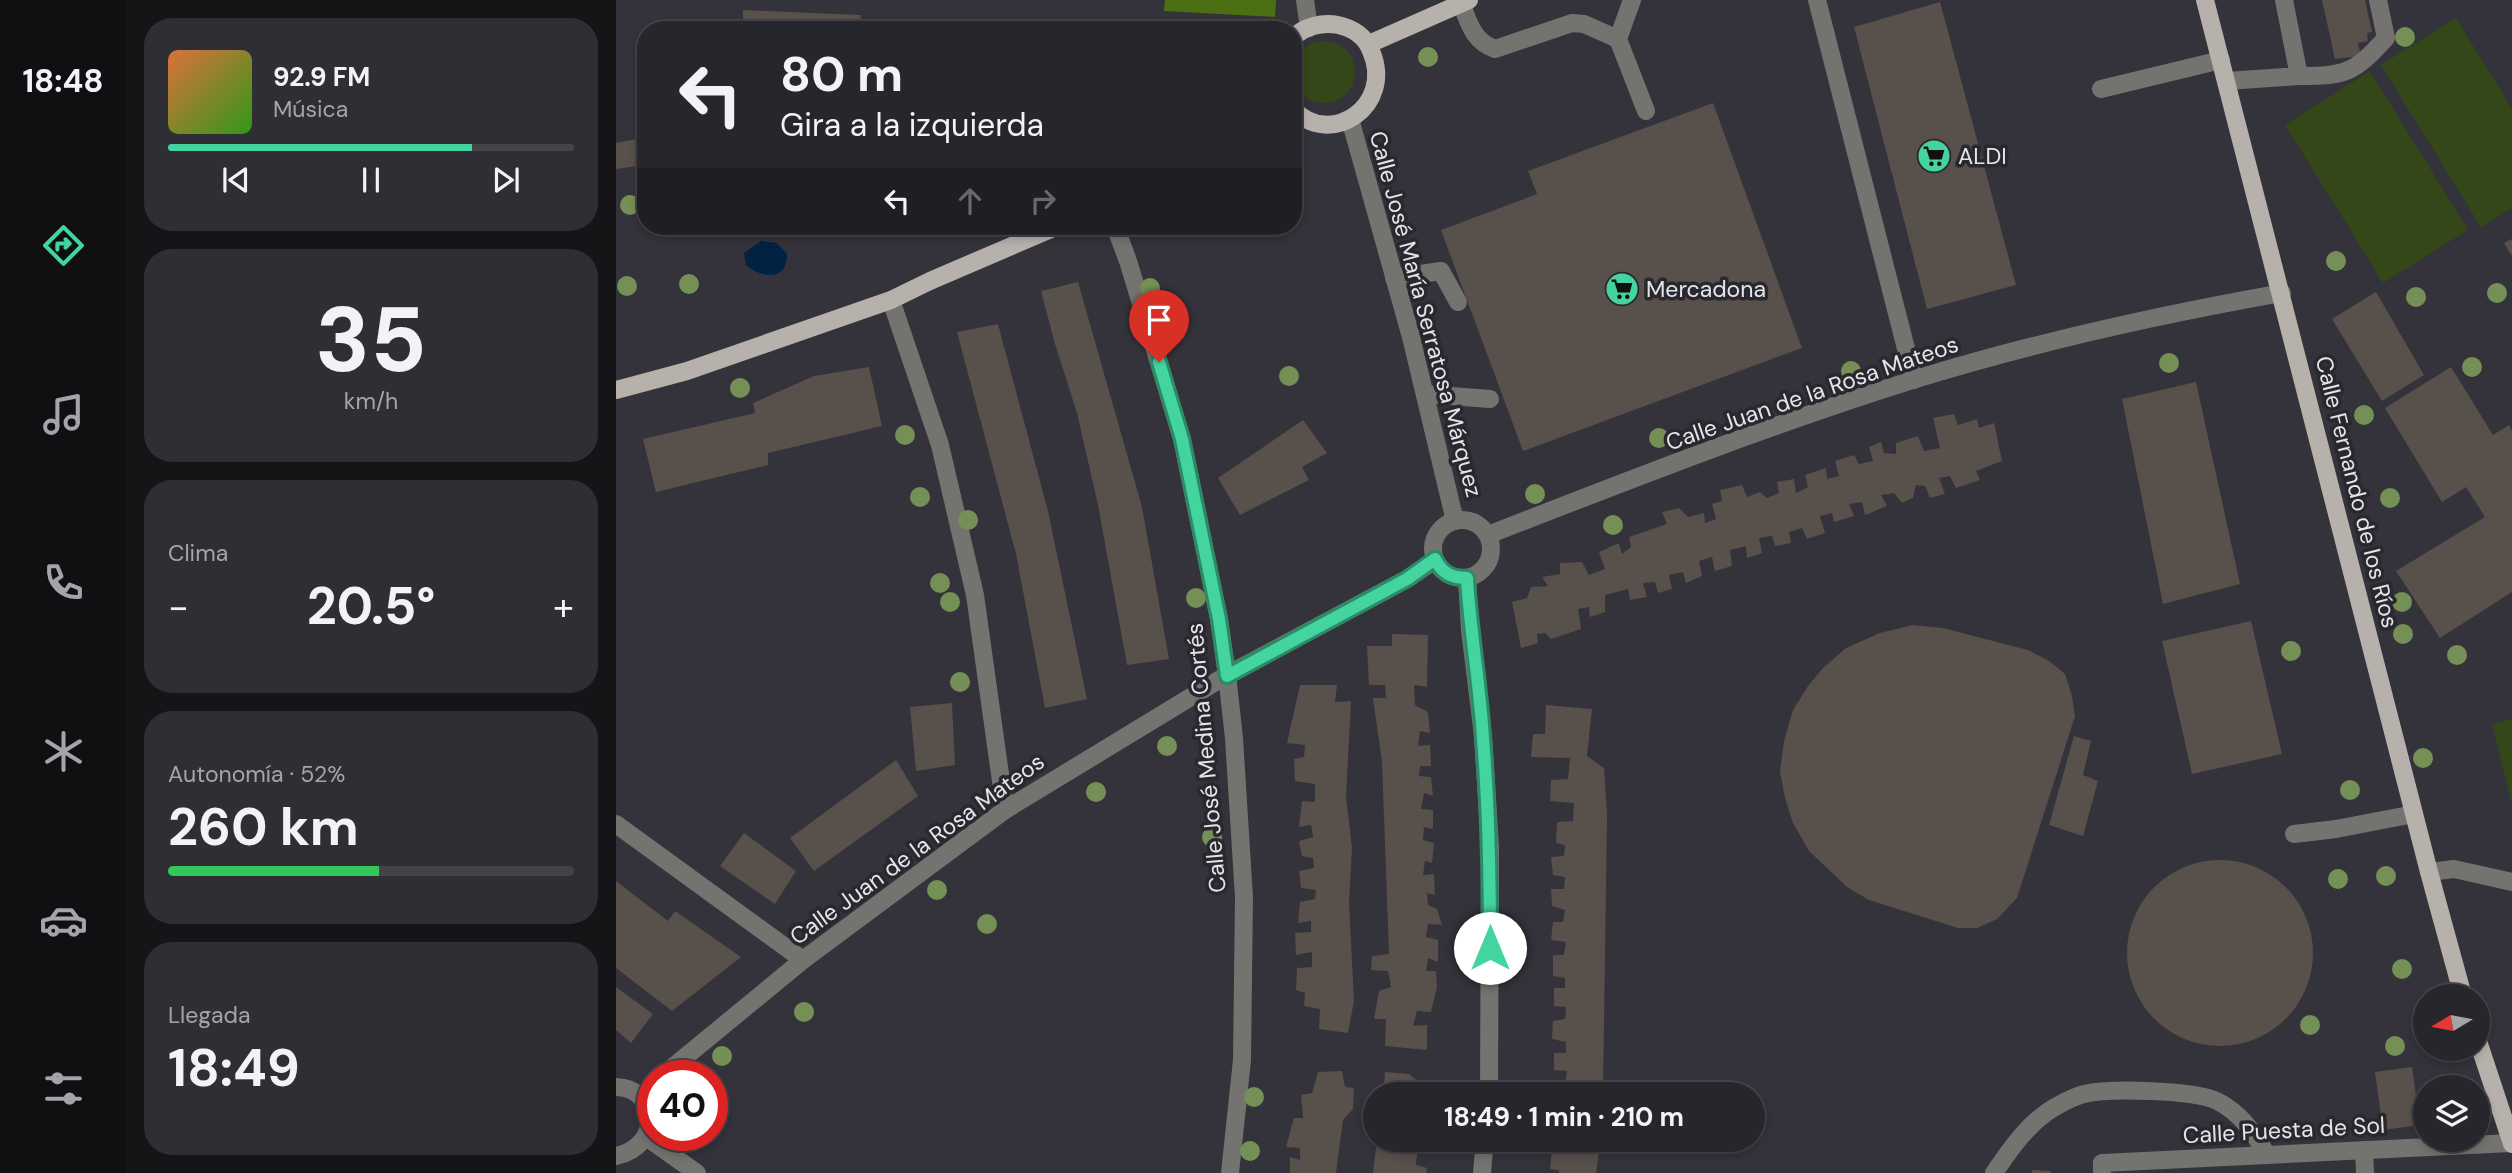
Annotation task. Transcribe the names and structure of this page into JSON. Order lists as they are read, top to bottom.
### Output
{
  "streets": {
    "main road": ["Calle Fernando de los Ríos"],
    "street": [
      "Calle José María Serratosa Márquez",
      "Calle Juan de la Rosa Mateos",
      "Calle José Medina Cortés",
      "Calle Puesta de Sol"
    ]
  },
  "crossings": [
    ["Calle José María Serratosa Márquez", "Calle Juan de la Rosa Mateos"],
    ["Calle Juan de la Rosa Mateos", "Calle Fernando de los Ríos"],
    ["Calle Juan de la Rosa Mateos", "Calle José Medina Cortés"]
  ],
  "places": {
    "supermarket": ["ALDI", "Mercadona"]
  },
  "north": "left",
  "page": {
    "tabs": "18:48",
    "turn": ["80 m", "Gira a la izquierda"],
    "song": ["92.9 FM", "Música"],
    "tile": [
      ["35", "km/h"],
      "Clima",
      ["Autonomía · 52%", "260 km"],
      ["Llegada", "18:49"]
    ],
    "heat": ["−", "20.5°", "+"],
    "limit": "40",
    "trip": "18:49 · 1 min · 210 m"
  }
}
